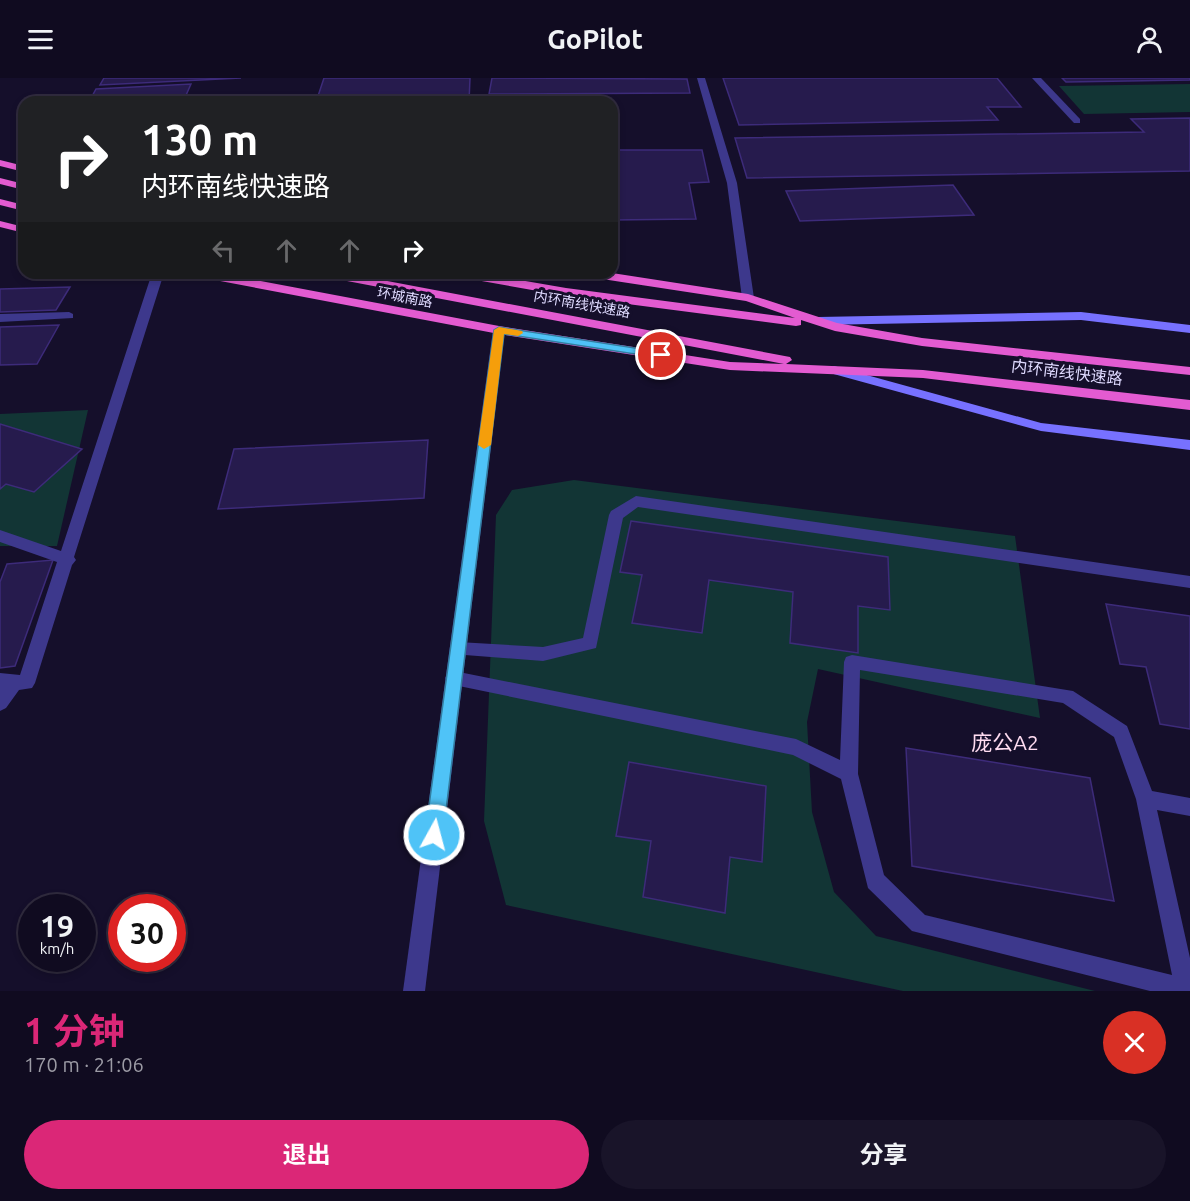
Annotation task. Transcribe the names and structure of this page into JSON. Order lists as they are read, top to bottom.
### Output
{
  "streets": {
    "highway": ["环城南路", "内环南线快速路"]
  },
  "crossings": [
    ["环城南路", "内环南线快速路"]
  ],
  "districts": ["庞公A2"],
  "page": {
    "header": "GoPilot",
    "turn": ["130 m", "内环南线快速路"],
    "speed": "19 km/h",
    "limit": "30",
    "heading": ["1 分钟", "170 m · 21:06"],
    "buttons": ["退出", "分享"]
  }
}
